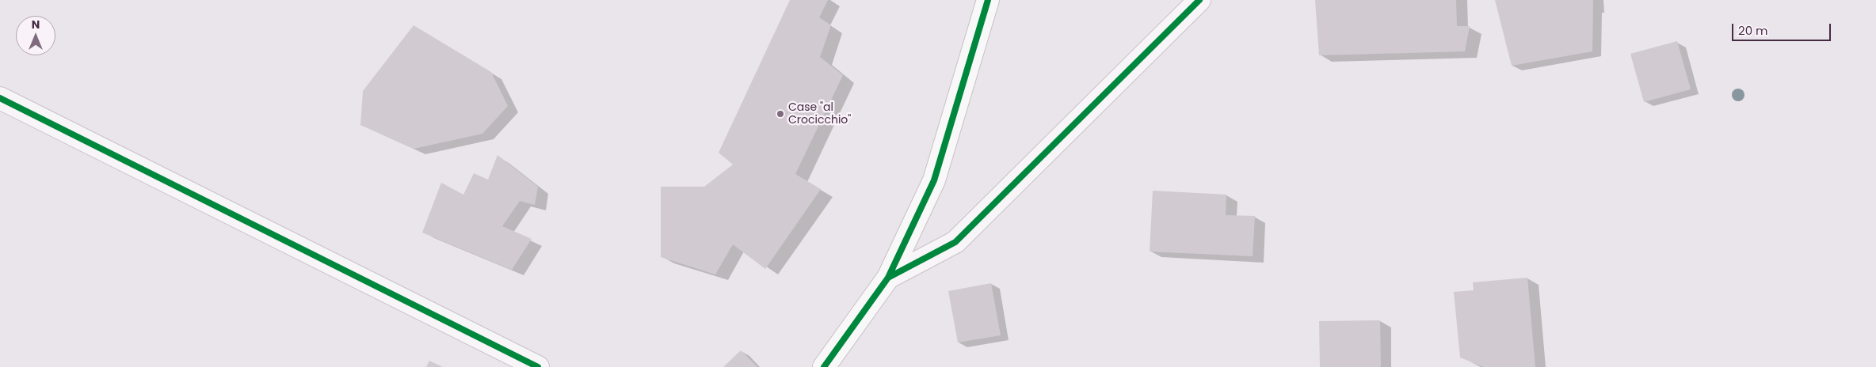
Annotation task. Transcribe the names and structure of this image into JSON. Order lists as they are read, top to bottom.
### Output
{
  "places": ["Case \"al Crocicchio\""],
  "scale_bar": "20 m",
  "north": "top"
}
